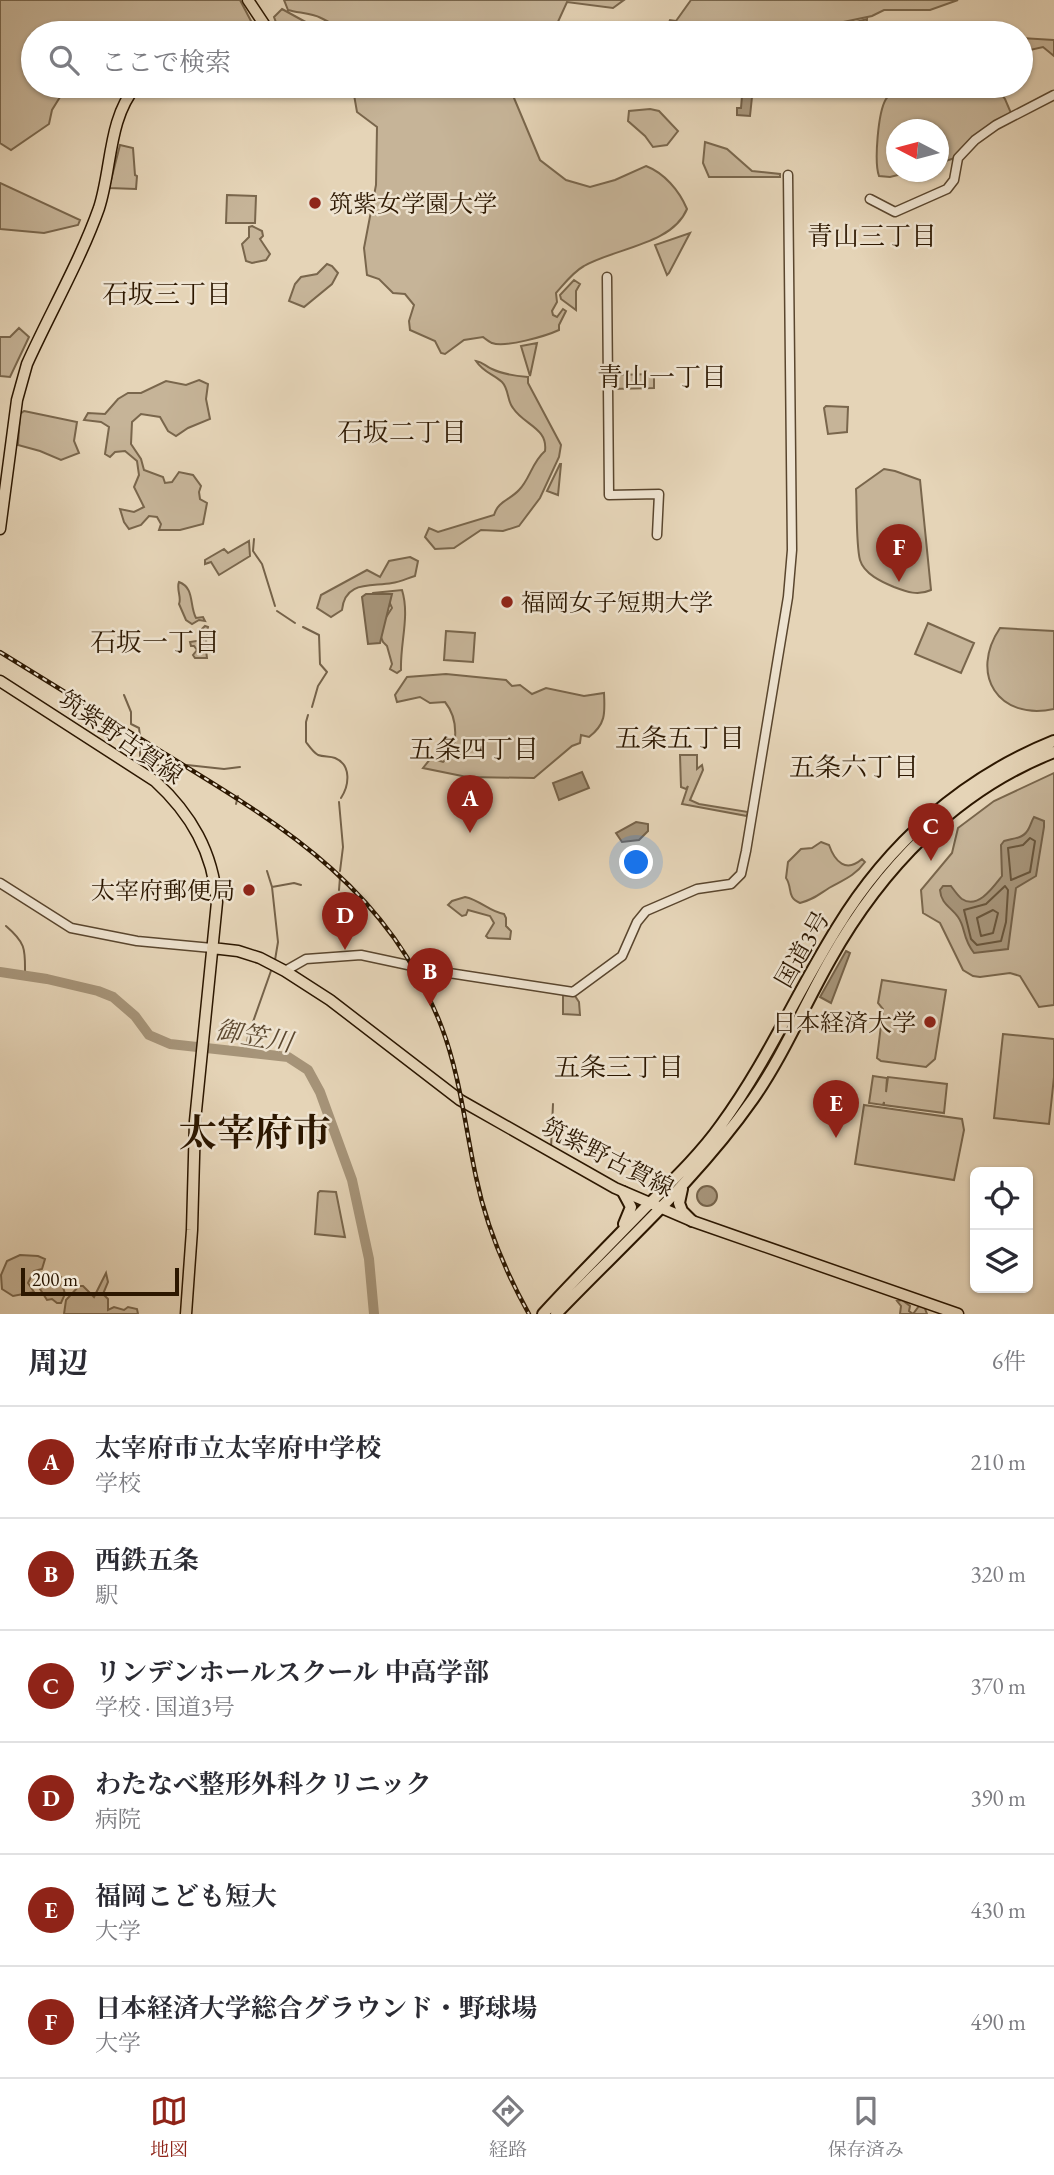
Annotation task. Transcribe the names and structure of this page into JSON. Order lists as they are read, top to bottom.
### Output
{
  "streets": {
    "highway": ["国道3号"],
    "main road": ["筑紫野古賀線"]
  },
  "crossings": [
    ["筑紫野古賀線", "国道3号"]
  ],
  "districts": [
    "青山三丁目",
    "石坂三丁目",
    "青山一丁目",
    "石坂二丁目",
    "石坂一丁目",
    "五条五丁目",
    "五条四丁目",
    "五条六丁目",
    "五条三丁目",
    "太宰府市"
  ],
  "water": ["御笠川"],
  "places": [
    "筑紫女学園大学",
    "福岡女子短期大学",
    "太宰府郵便局",
    "日本経済大学"
  ],
  "scale_bar": "200 m",
  "north": "left",
  "page": {
    "search": "ここで検索",
    "pins": [
      "F",
      "A",
      "C",
      "D",
      "B",
      "E"
    ],
    "scale": "200 m",
    "heading": ["周辺", "6件"],
    "list": [
      {
        "mark": "A",
        "name": "太宰府市立太宰府中学校",
        "note": "学校",
        "value": "210 m"
      },
      {
        "mark": "B",
        "name": "西鉄五条",
        "note": "駅",
        "value": "320 m"
      },
      {
        "mark": "C",
        "name": "リンデンホールスクール 中高学部",
        "note": "学校 · 国道3号",
        "value": "370 m"
      },
      {
        "mark": "D",
        "name": "わたなべ整形外科クリニック",
        "note": "病院",
        "value": "390 m"
      },
      {
        "mark": "E",
        "name": "福岡こども短大",
        "note": "大学",
        "value": "430 m"
      },
      {
        "mark": "F",
        "name": "日本経済大学総合グラウンド・野球場",
        "note": "大学",
        "value": "490 m"
      }
    ],
    "nav": ["地図", "経路", "保存済み"]
  }
}
